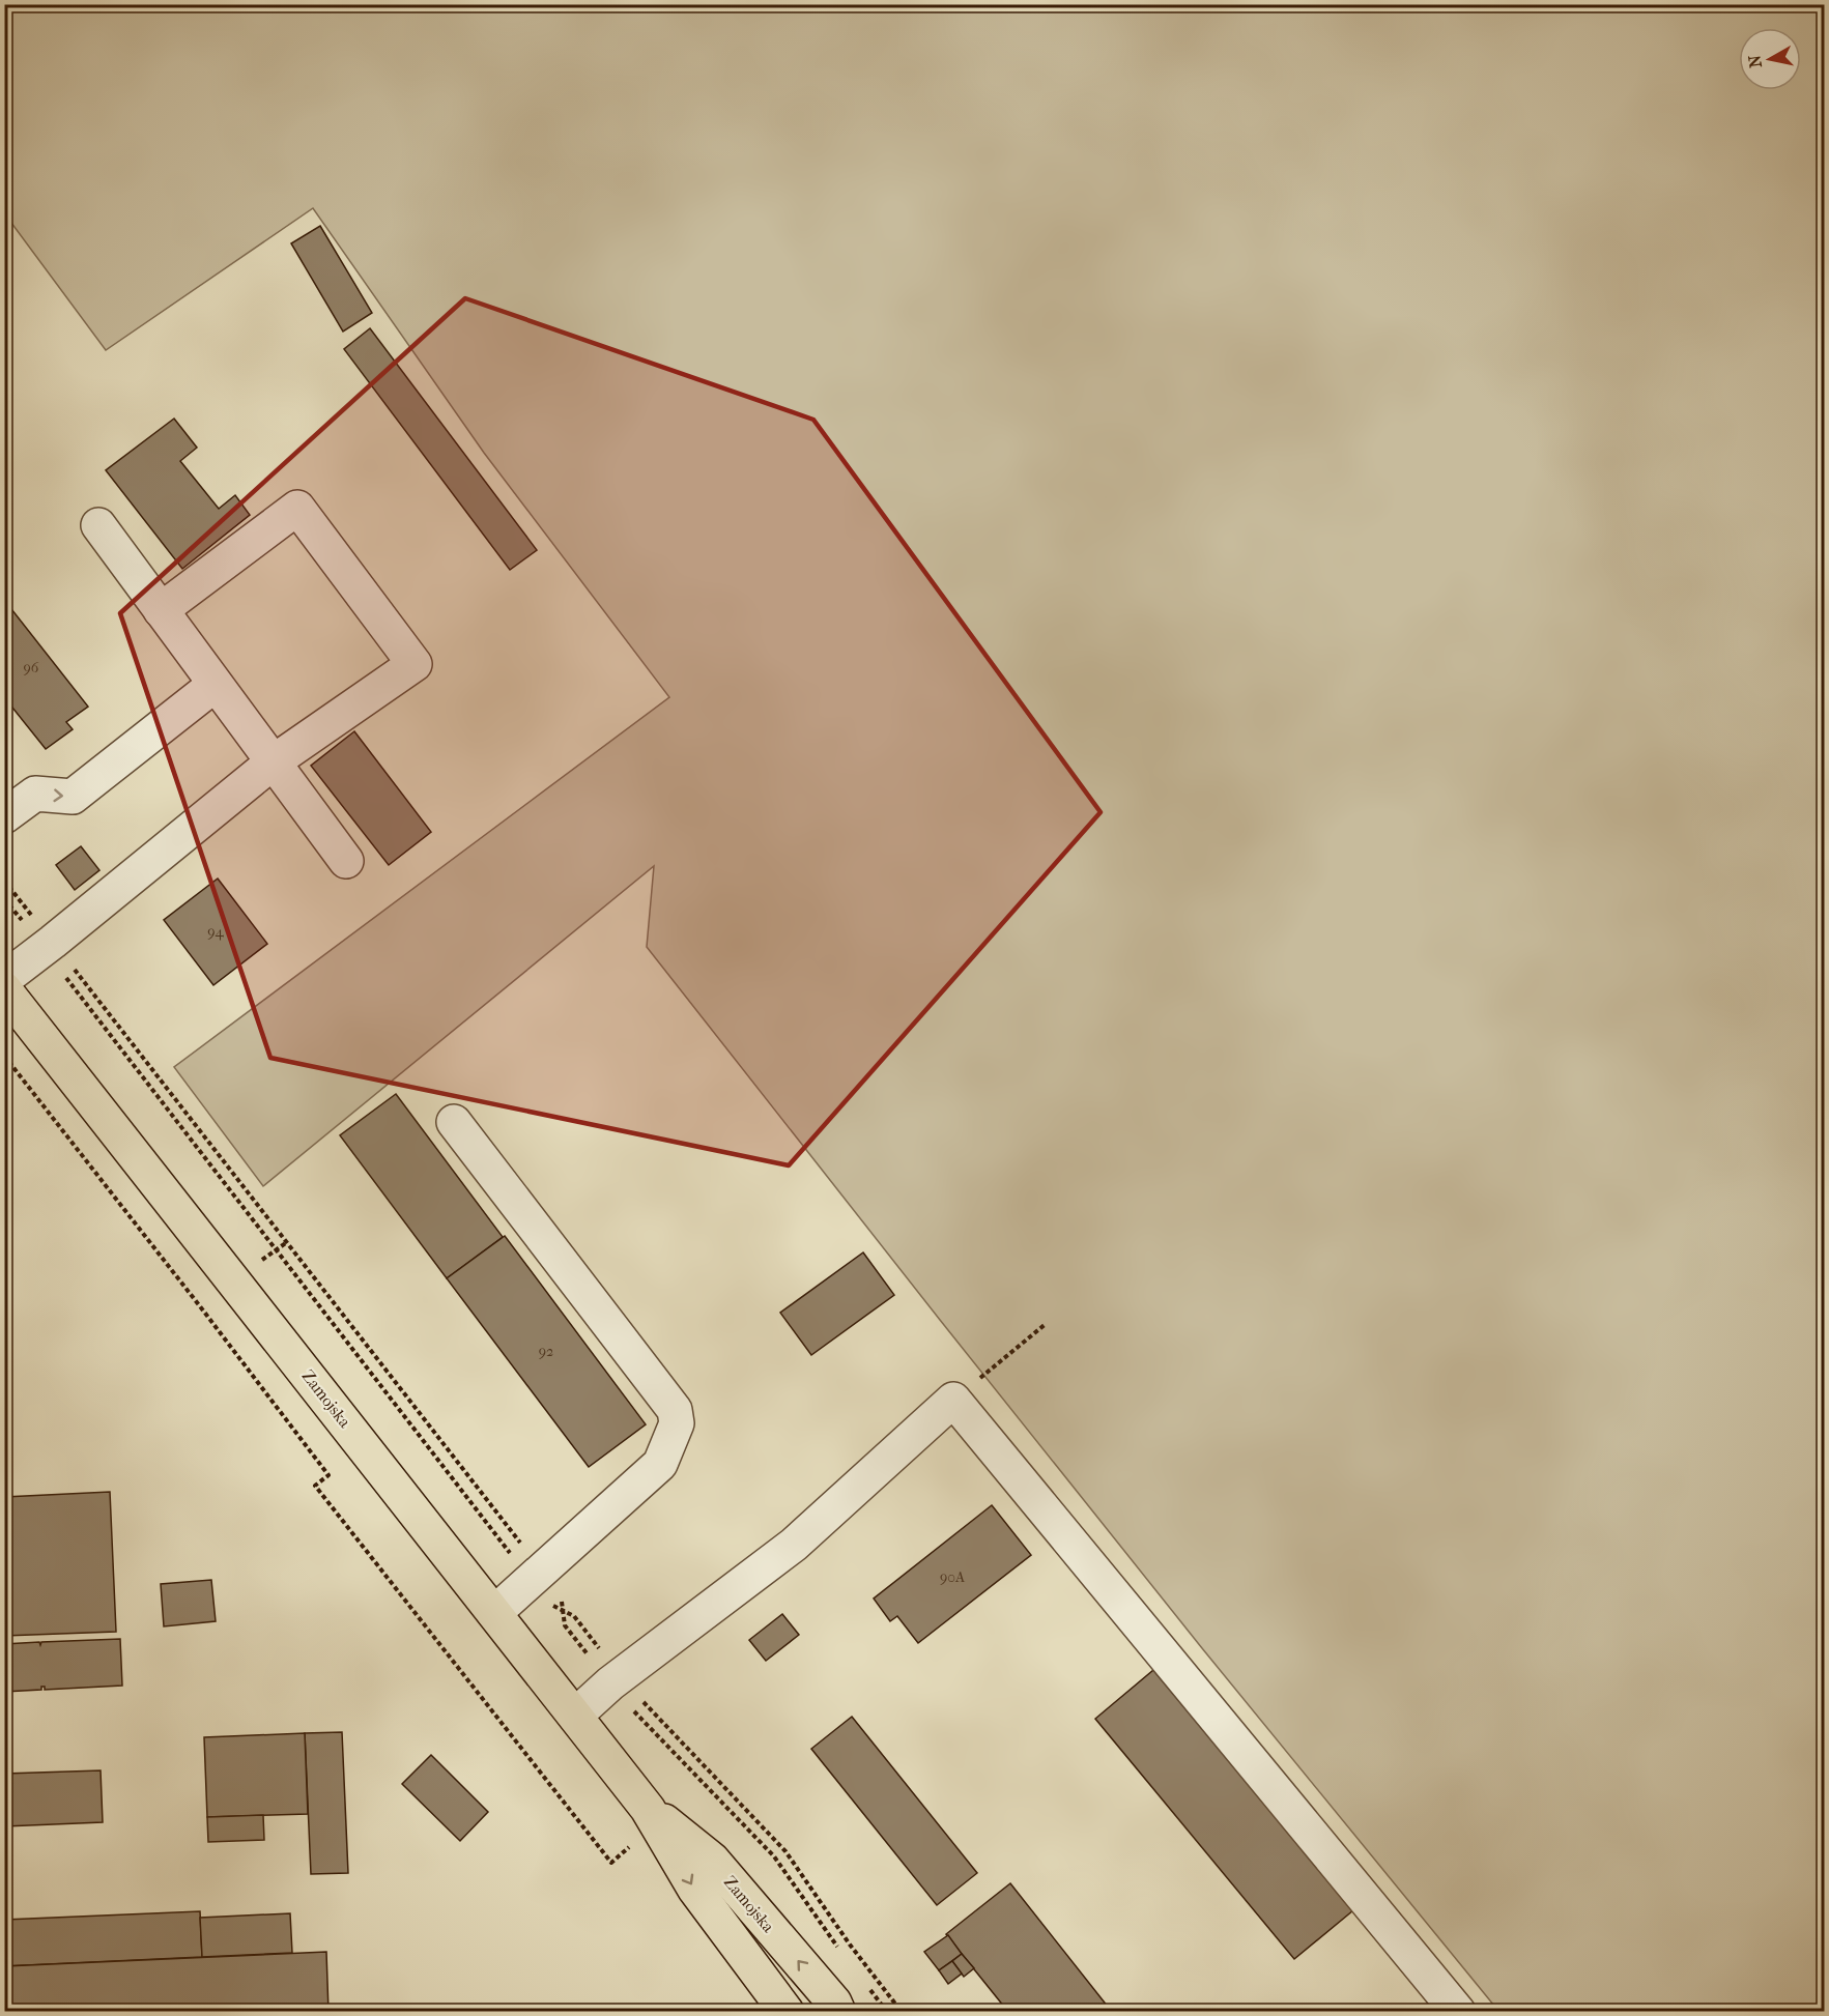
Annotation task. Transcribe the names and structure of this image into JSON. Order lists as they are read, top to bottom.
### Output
{
  "streets": {
    "main road": ["Zamojska"]
  },
  "house_numbers": [
    "96",
    "94",
    "92",
    "90A"
  ],
  "north": "left"
}
